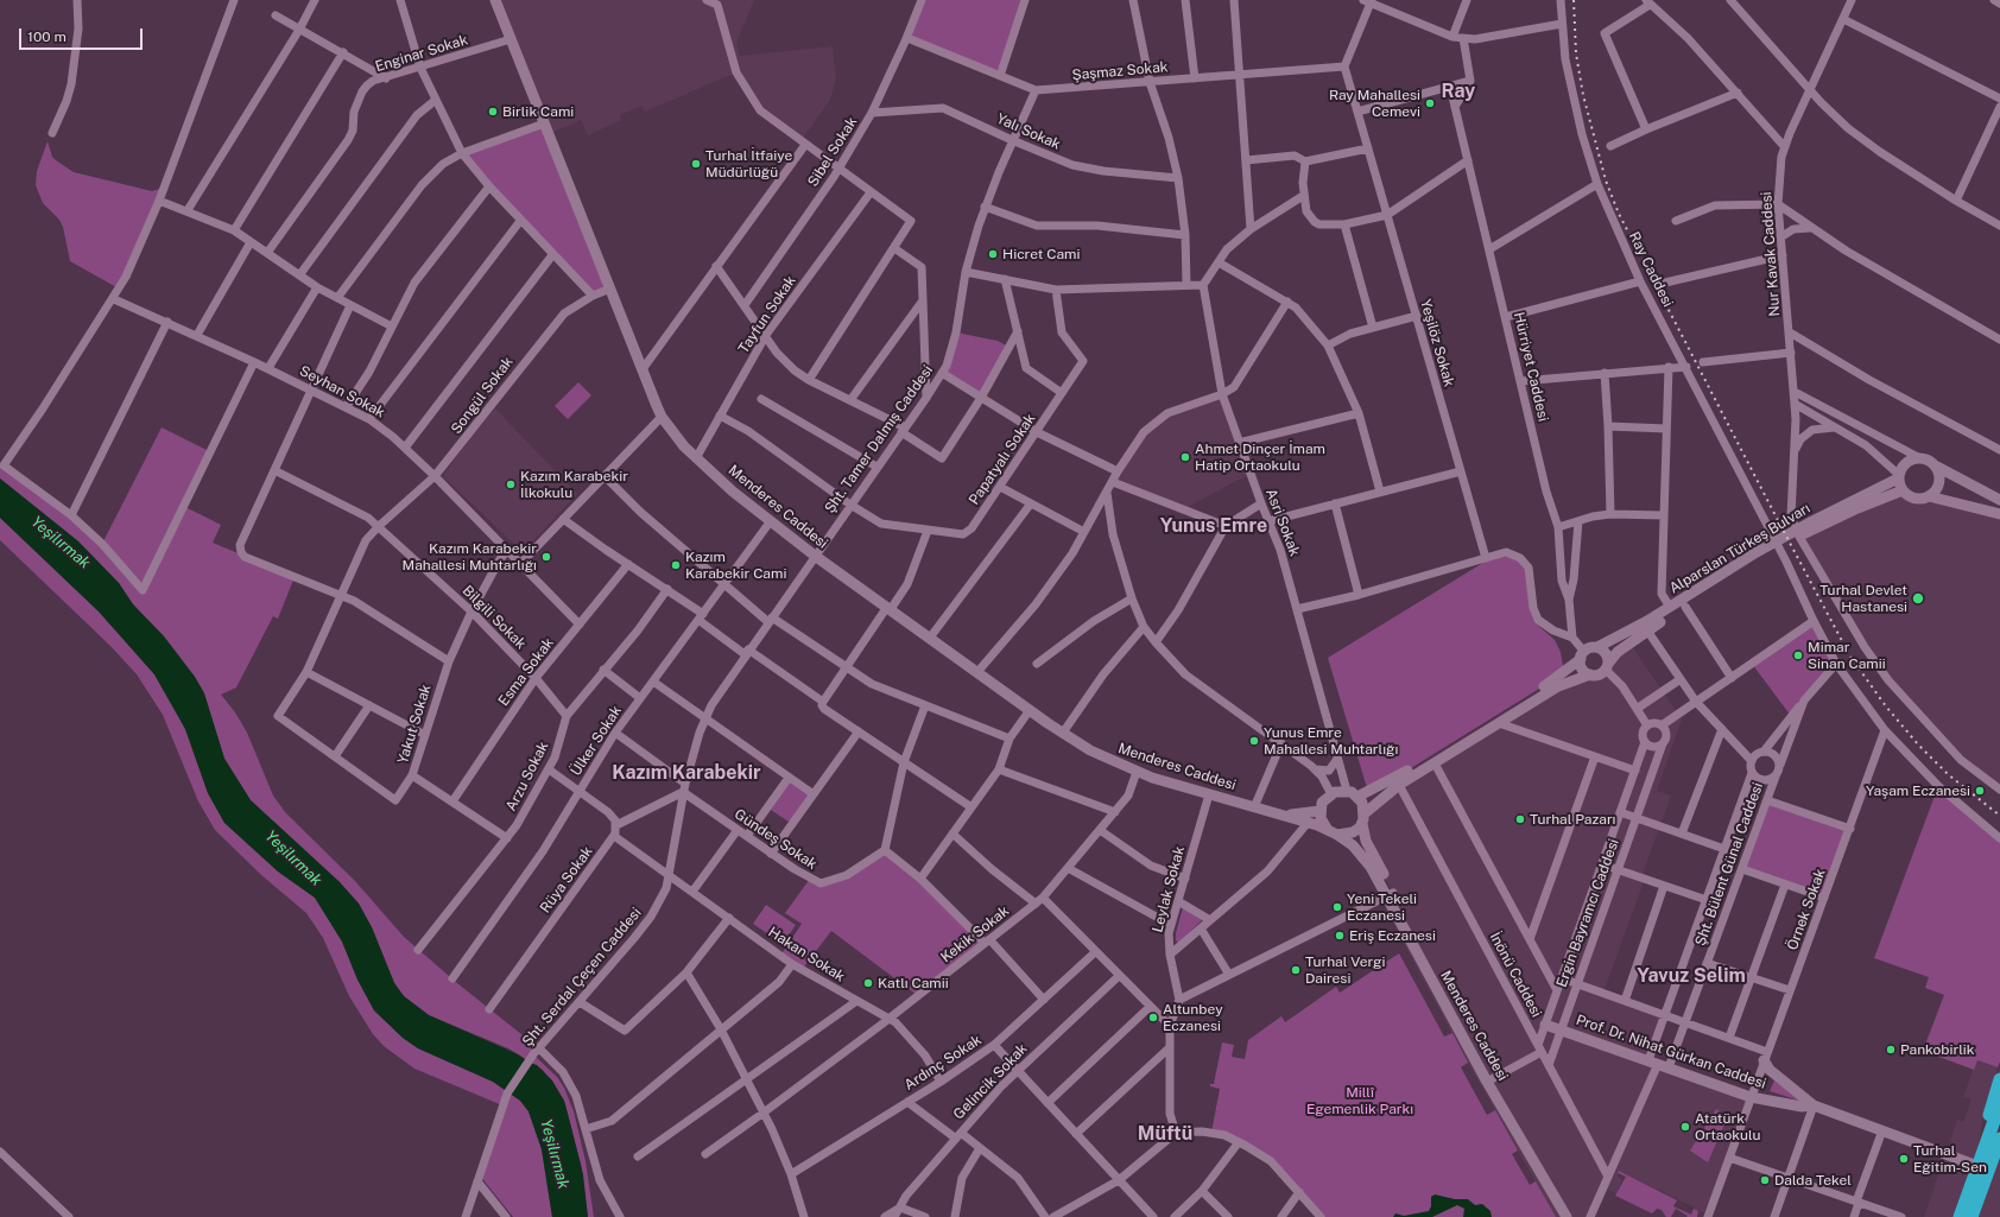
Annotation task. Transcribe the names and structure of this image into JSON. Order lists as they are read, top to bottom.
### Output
{
  "streets": {
    "street": [
      "Enginar Sokak",
      "Şaşmaz Sokak",
      "Yalı Sokak",
      "Sibel Sokak",
      "Nur Kavak Caddesi",
      "Ray Caddesi",
      "Tayfun Sokak",
      "Yeşilöz Sokak",
      "Hürriyet Caddesi",
      "Seyhan Sokak",
      "Songül Sokak",
      "Şht. Tamer Dalmış Caddesi",
      "Papatyalı Sokak",
      "Menderes Caddesi",
      "Asri Sokak",
      "Alparslan Türkeş Bulvarı",
      "Bilgili Sokak",
      "Esma Sokak",
      "Yakut Sokak",
      "Ülker Sokak",
      "Arzu Sokak",
      "Gündeş Sokak",
      "Şht. Bülent Günal Caddesi",
      "Rüya Sokak",
      "Leylak Sokak",
      "Örnek Sokak",
      "Ergin Bayramcı Caddesi",
      "Kekik Sokak",
      "Hakan Sokak",
      "İnönü Caddesi",
      "Şht. Serdal Çeçen Caddesi",
      "Prof. Dr. Nihat Gürkan Caddesi",
      "Ardınç Sokak",
      "Gelincik Sokak"
    ]
  },
  "crossings": [
    ["Enginar Sokak", "Menderes Caddesi"],
    ["Şaşmaz Sokak", "Sibel Sokak"],
    ["Şaşmaz Sokak", "Yeşilöz Sokak"],
    ["Şaşmaz Sokak", "Şht. Tamer Dalmış Caddesi"],
    ["Yalı Sokak", "Sibel Sokak"],
    ["Yalı Sokak", "Şht. Tamer Dalmış Caddesi"],
    ["Nur Kavak Caddesi", "Alparslan Türkeş Bulvarı"],
    ["Ray Caddesi", "Örnek Sokak"],
    ["Tayfun Sokak", "Papatyalı Sokak"],
    ["Tayfun Sokak", "Menderes Caddesi"],
    ["Seyhan Sokak", "Songül Sokak"],
    ["Seyhan Sokak", "Esma Sokak"],
    ["Seyhan Sokak", "Yakut Sokak"],
    ["Songül Sokak", "Menderes Caddesi"],
    ["Songül Sokak", "Bilgili Sokak"],
    ["Songül Sokak", "Yakut Sokak"],
    ["Şht. Tamer Dalmış Caddesi", "Papatyalı Sokak"],
    ["Şht. Tamer Dalmış Caddesi", "Menderes Caddesi"],
    ["Şht. Tamer Dalmış Caddesi", "Şht. Serdal Çeçen Caddesi"],
    ["Menderes Caddesi", "Asri Sokak"],
    ["Menderes Caddesi", "Ülker Sokak"],
    ["Menderes Caddesi", "Leylak Sokak"],
    ["Menderes Caddesi", "Kekik Sokak"],
    ["Menderes Caddesi", "Şht. Serdal Çeçen Caddesi"],
    ["Bilgili Sokak", "Esma Sokak"],
    ["Bilgili Sokak", "Yakut Sokak"],
    ["Bilgili Sokak", "Arzu Sokak"],
    ["Ülker Sokak", "Gündeş Sokak"],
    ["Gündeş Sokak", "Şht. Serdal Çeçen Caddesi"],
    ["Şht. Bülent Günal Caddesi", "İnönü Caddesi"],
    ["Şht. Bülent Günal Caddesi", "Prof. Dr. Nihat Gürkan Caddesi"],
    ["Rüya Sokak", "Hakan Sokak"],
    ["Örnek Sokak", "Prof. Dr. Nihat Gürkan Caddesi"],
    ["Ergin Bayramcı Caddesi", "İnönü Caddesi"],
    ["Ergin Bayramcı Caddesi", "Prof. Dr. Nihat Gürkan Caddesi"],
    ["Kekik Sokak", "Hakan Sokak"],
    ["Hakan Sokak", "Şht. Serdal Çeçen Caddesi"],
    ["Hakan Sokak", "Ardınç Sokak"]
  ],
  "districts": [
    "Ray",
    "Yunus Emre",
    "Kazım Karabekir",
    "Yavuz Selim",
    "Müftü"
  ],
  "water": ["Yeşilırmak"],
  "parks": ["Millî Egemenlik Parkı"],
  "places": [
    "Ray Mahallesi Cemevi",
    "Birlik Cami",
    "Turhal İtfaiye Müdürlüğü",
    "Hicret Cami",
    "Ahmet Dinçer İmam Hatip Ortaokulu",
    "Kazım Karabekir İlkokulu",
    "Kazım Karabekir Mahallesi Muhtarlığı",
    "Kazım Karabekir Cami",
    "Turhal Devlet Hastanesi",
    "Mimar Sinan Camii",
    "Yunus Emre Mahallesi Muhtarlığı",
    "Yaşam Eczanesi",
    "Turhal Pazarı",
    "Yeni Tekeli Eczanesi",
    "Eriş Eczanesi",
    "Turhal Vergi Dairesi",
    "Katlı Camii",
    "Altunbey Eczanesi",
    "Pankobirlik",
    "Atatürk Ortaokulu",
    "Turhal Eğitim-Sen",
    "Dalda Tekel"
  ],
  "scale_bar": "100 m"
}
